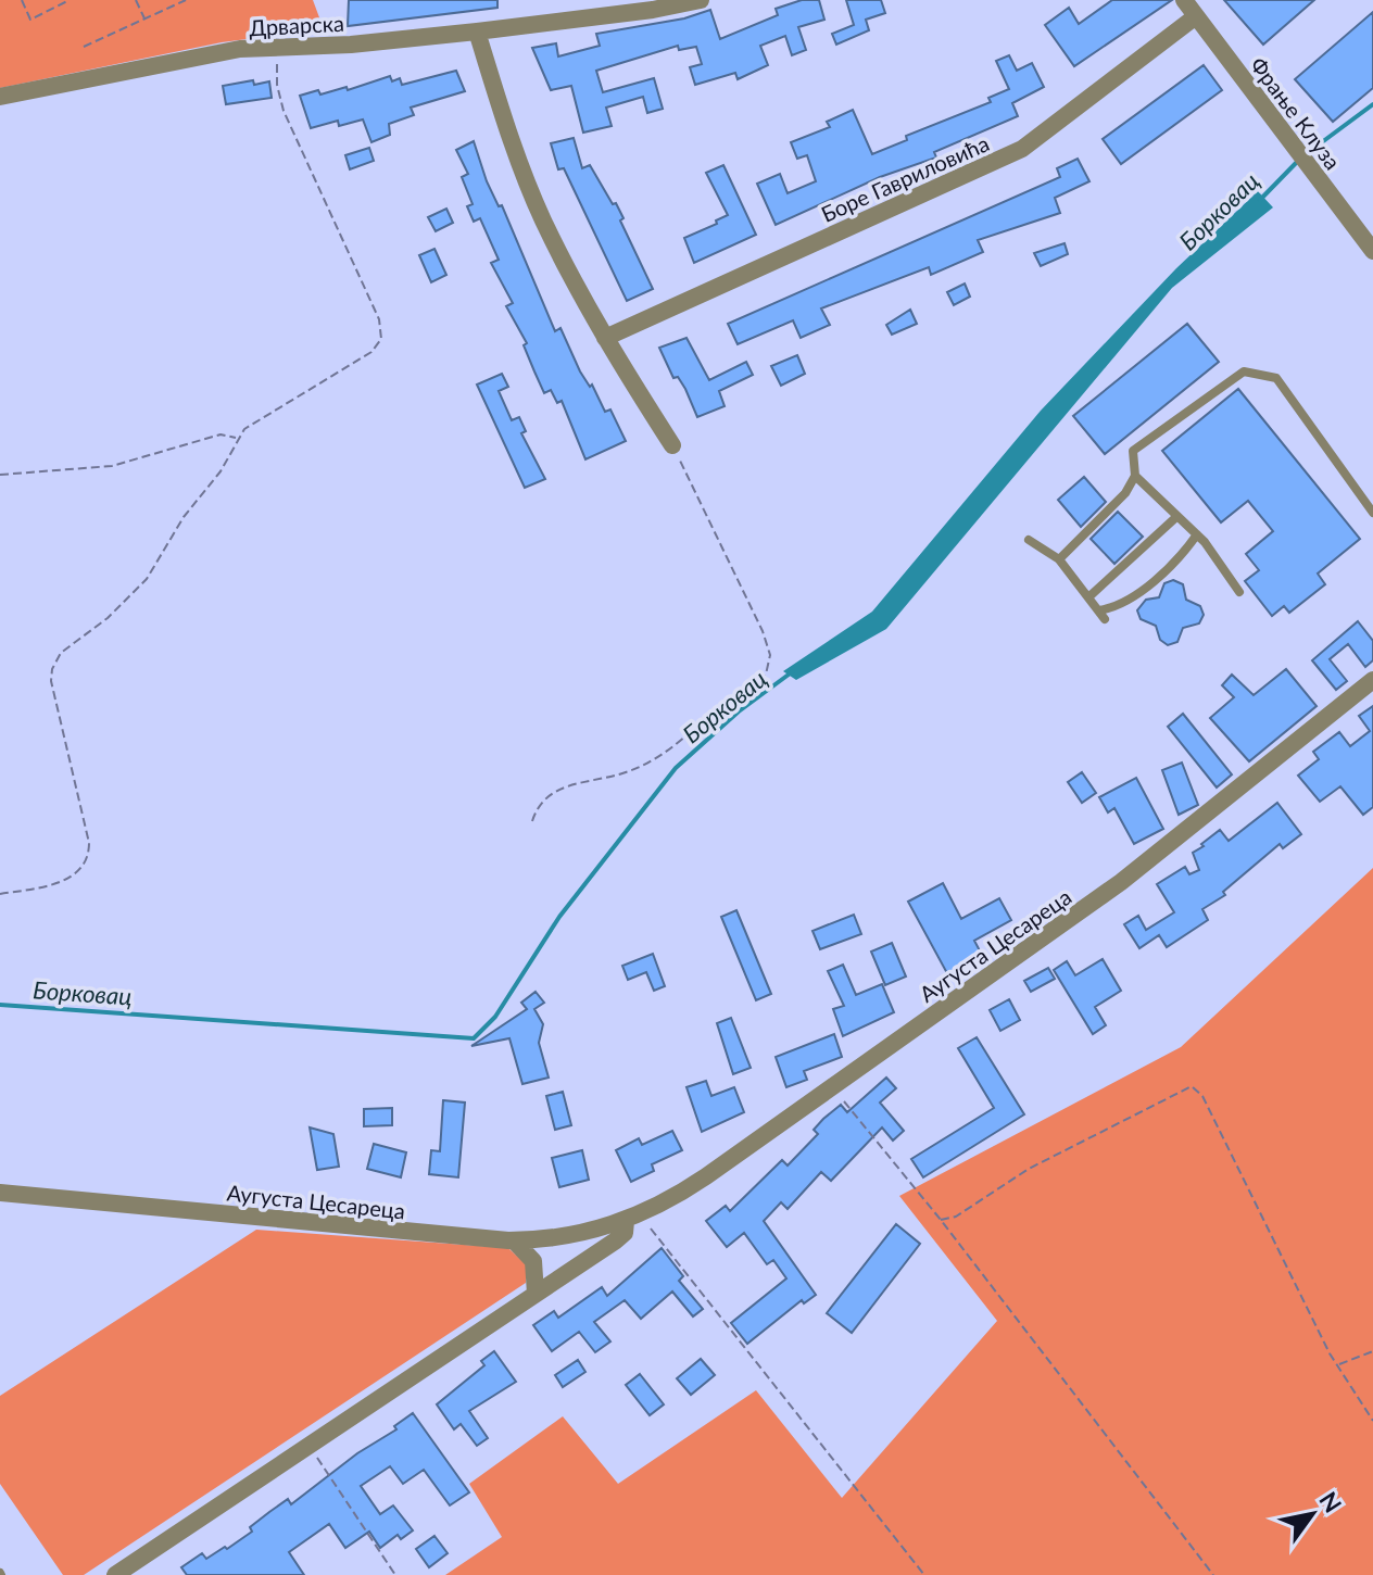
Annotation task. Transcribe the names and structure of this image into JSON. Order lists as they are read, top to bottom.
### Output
{
  "streets": {
    "street": [
      "Дрварска",
      "Фрање Клуза",
      "Боре Гавриловића",
      "Аугуста Цесареца"
    ]
  },
  "crossings": [
    ["Фрање Клуза", "Боре Гавриловића"]
  ],
  "water": ["Борковац"],
  "north": "top right"
}
